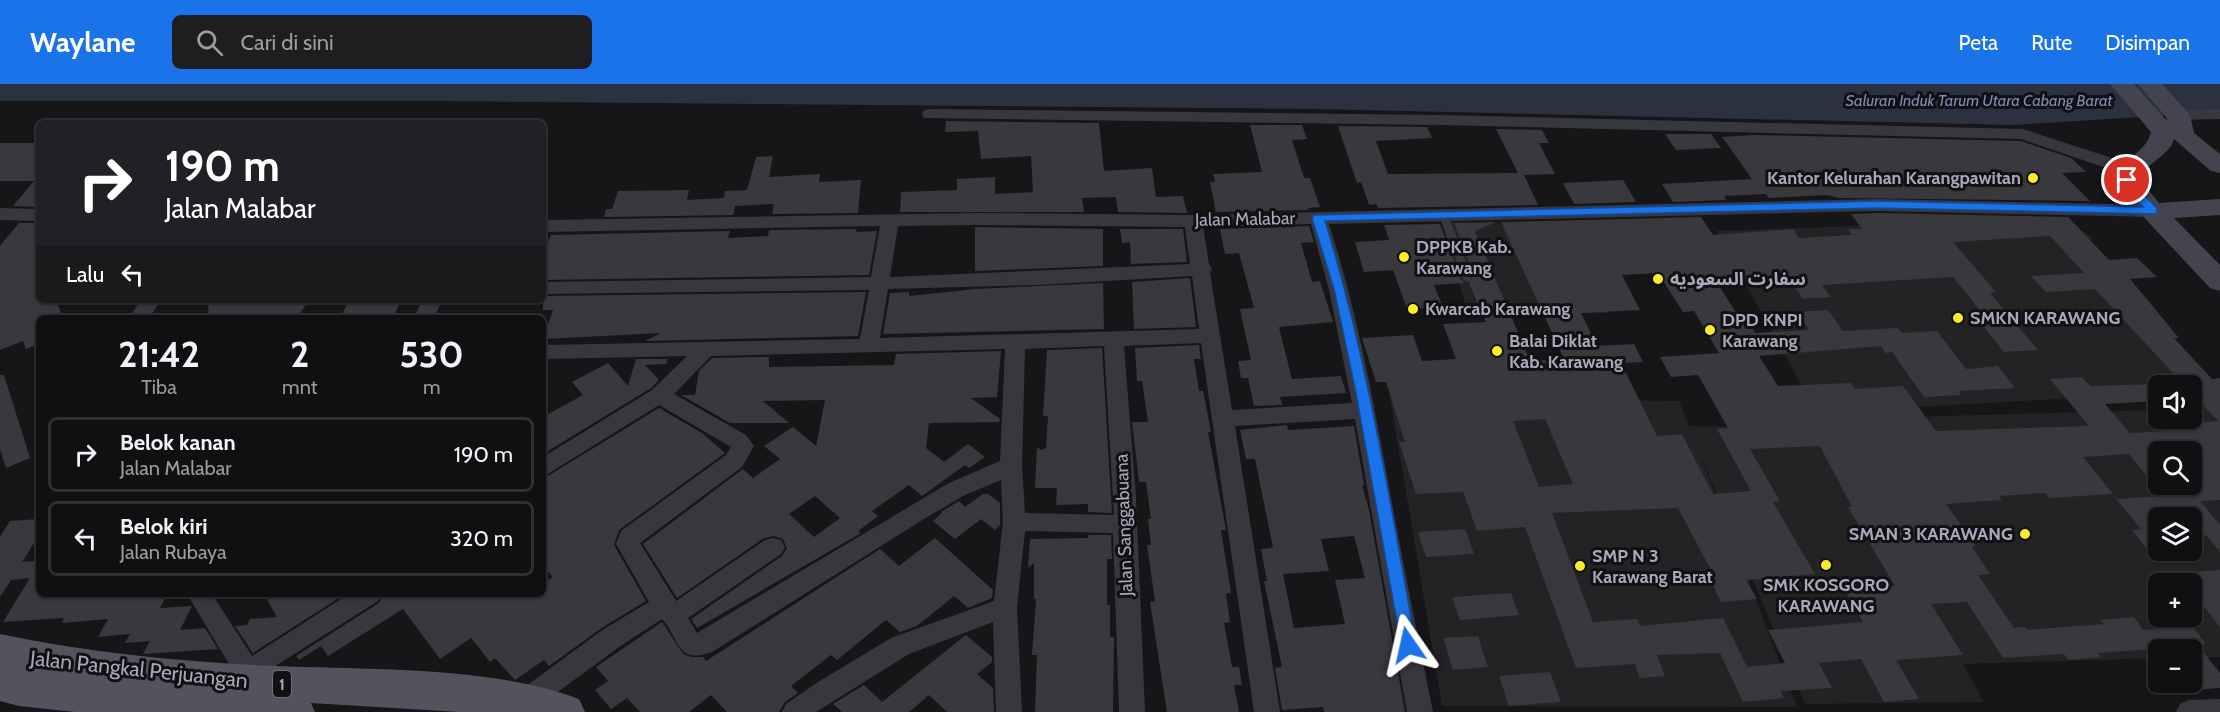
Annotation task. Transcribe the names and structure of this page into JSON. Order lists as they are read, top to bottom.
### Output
{
  "streets": {
    "main road": ["Jalan Pangkal Perjuangan", "1"],
    "street": ["Jalan Malabar", "Jalan Sanggabuana"]
  },
  "water": ["Saluran Induk Tarum Utara Cabang Barat"],
  "places": [
    "Kantor Kelurahan Karangpawitan",
    "DPPKB Kab. Karawang",
    "سفارت السعوديه",
    "Kwarcab Karawang",
    "SMKN KARAWANG",
    "DPD KNPI Karawang",
    "Balai Diklat Kab. Karawang",
    "SMAN 3 KARAWANG",
    "SMK KOSGORO KARAWANG",
    "SMP N 3 Karawang Barat"
  ],
  "page": {
    "header": "Waylane",
    "search": "Cari di sini",
    "nav": ["Peta", "Rute", "Disimpan"],
    "turn": ["190 m", "Jalan Malabar"],
    "then": "Lalu",
    "eta": [
      "21:42",
      "Tiba",
      "2",
      "mnt",
      "530",
      "m"
    ],
    "map_buttons": ["+", "−"],
    "list": [
      {
        "name": "Belok kanan",
        "note": "Jalan Malabar",
        "value": "190 m"
      },
      {
        "name": "Belok kiri",
        "note": "Jalan Rubaya",
        "value": "320 m"
      }
    ]
  }
}
